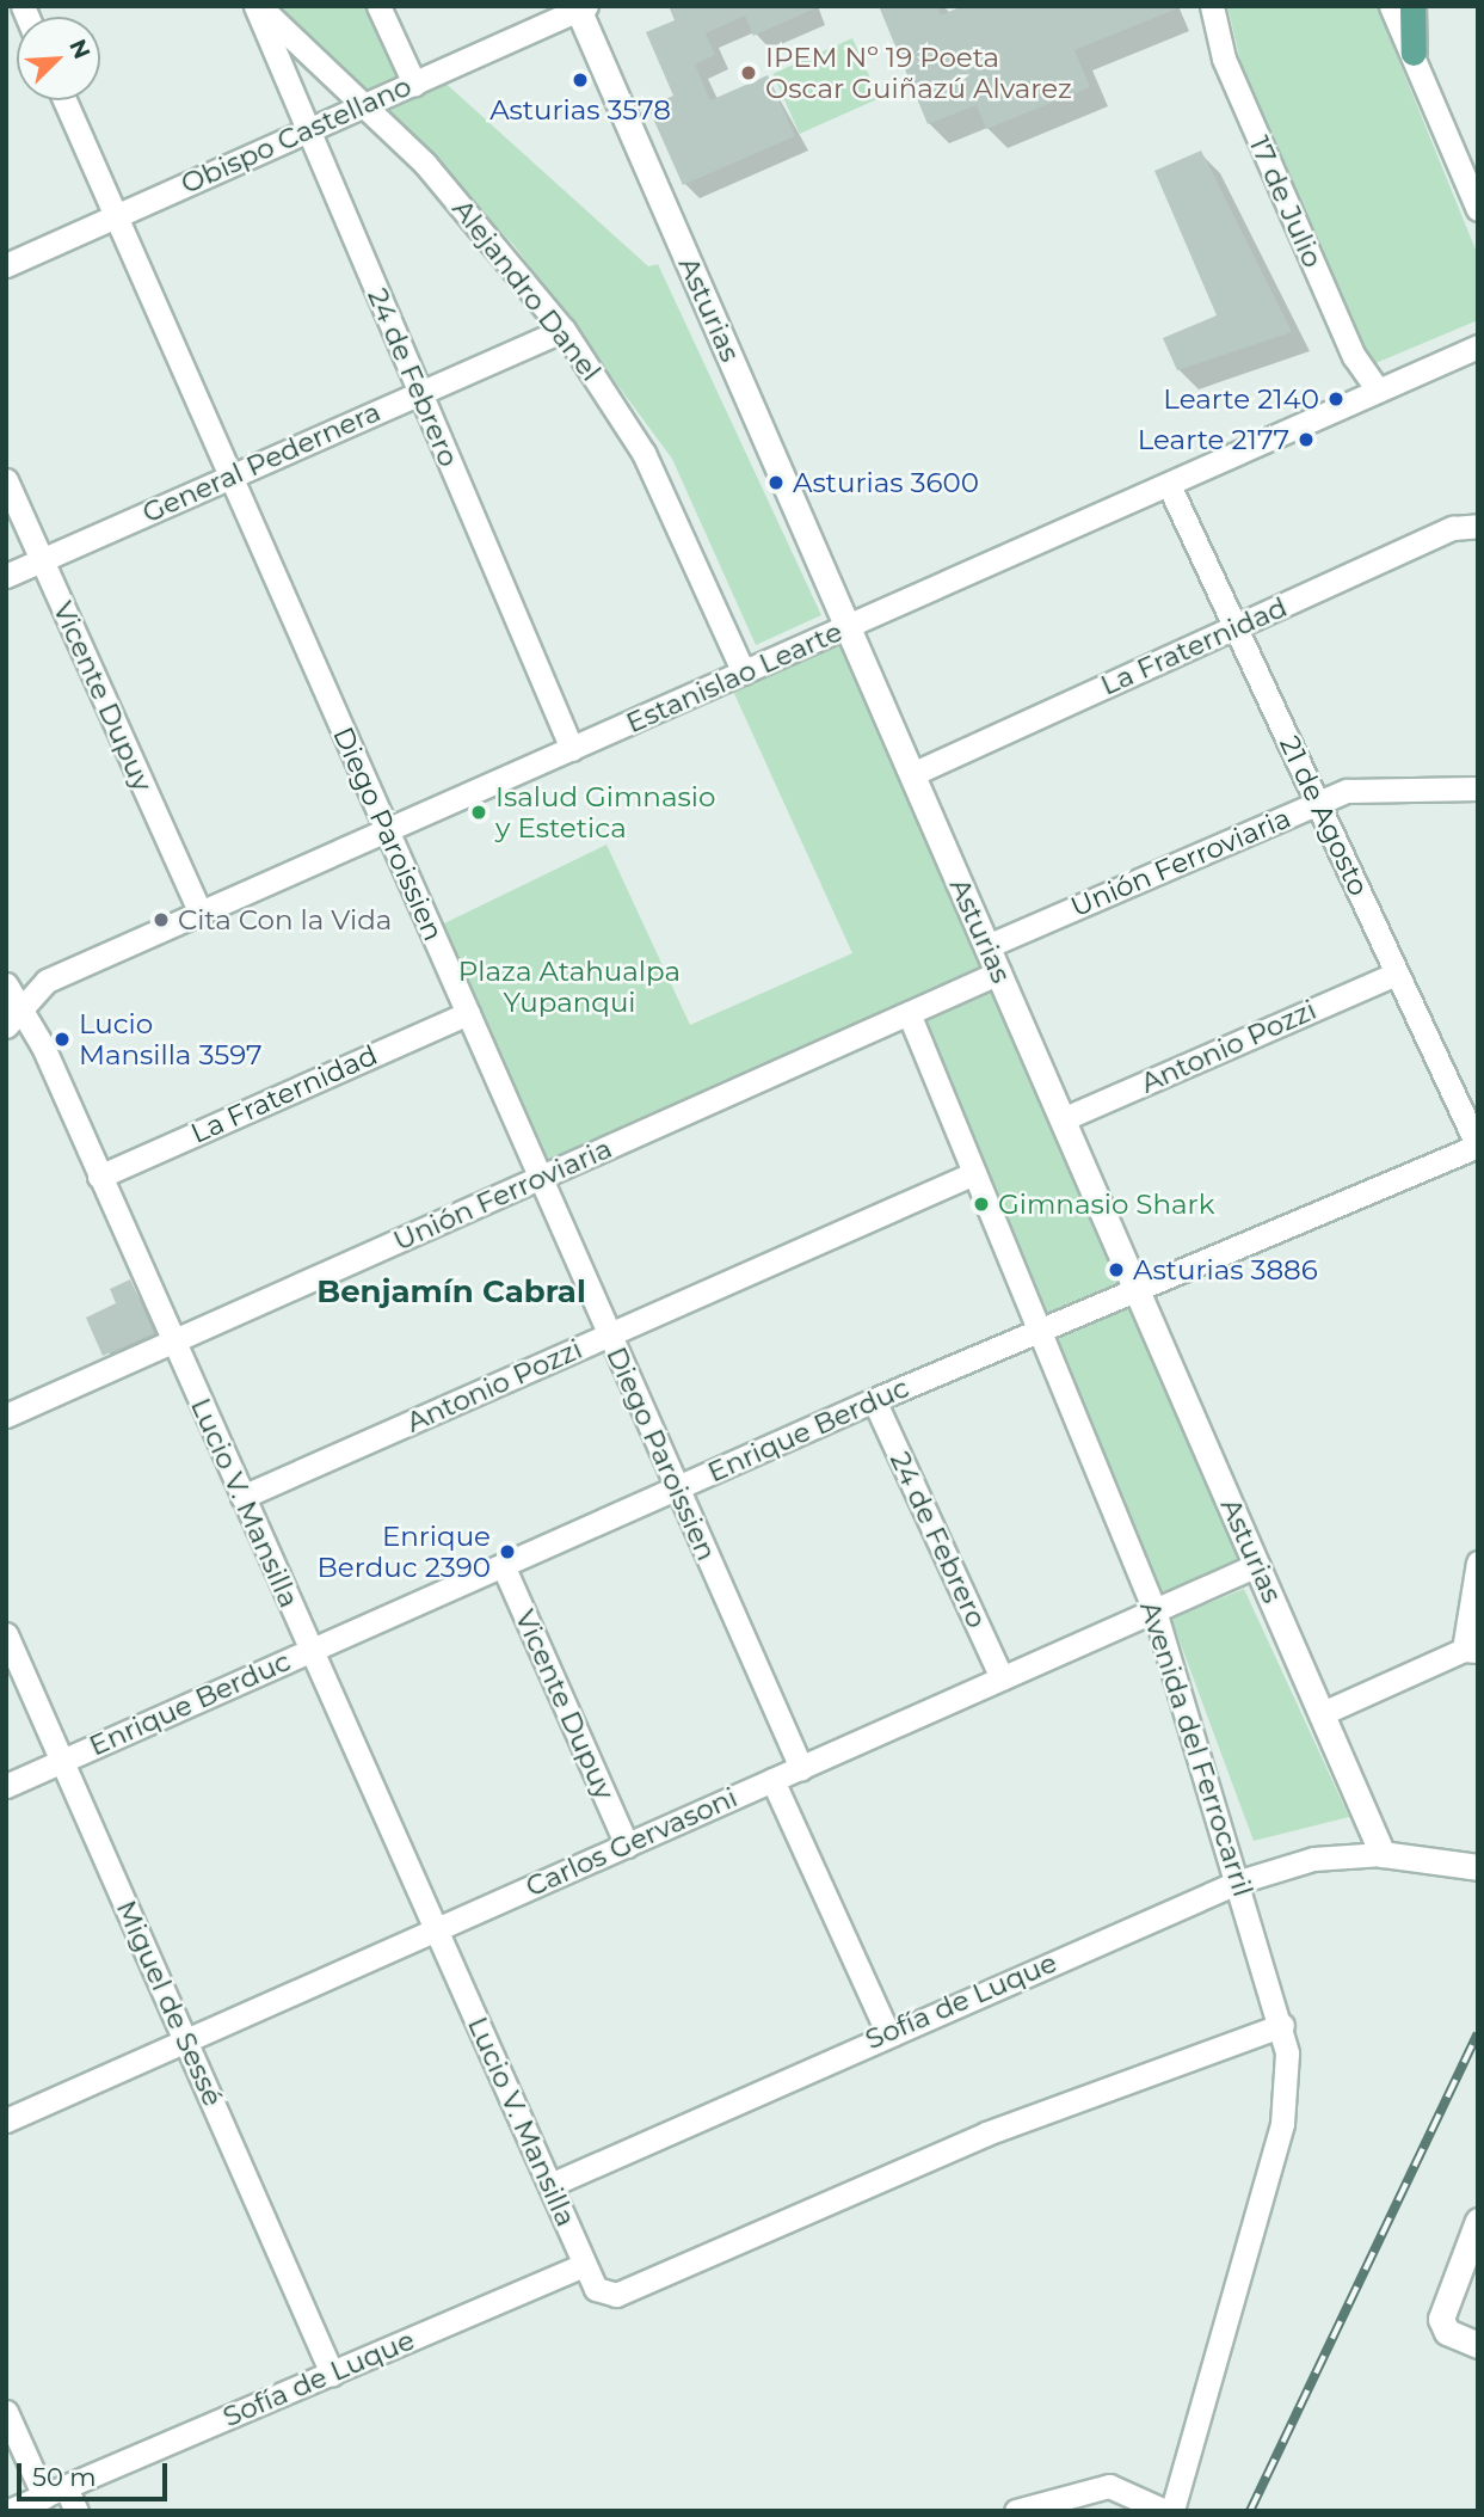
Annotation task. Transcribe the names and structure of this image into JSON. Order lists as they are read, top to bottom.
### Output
{
  "streets": {
    "street": [
      "Obispo Castellano",
      "17 de Julio",
      "Alejandro Danel",
      "Asturias",
      "24 de Febrero",
      "General Pedernera",
      "La Fraternidad",
      "Estanislao Learte",
      "Vicente Dupuy",
      "21 de Agosto",
      "Diego Paroissien",
      "Unión Ferroviaria",
      "Antonio Pozzi",
      "Enrique Berduc",
      "Lucio V. Mansilla",
      "Avenida del Ferrocarril",
      "Carlos Gervasoni",
      "Sofía de Luque",
      "Miguel de Sessé"
    ]
  },
  "crossings": [
    ["Obispo Castellano", "Alejandro Danel"],
    ["Obispo Castellano", "Asturias"],
    ["Obispo Castellano", "24 de Febrero"],
    ["Obispo Castellano", "Diego Paroissien"],
    ["17 de Julio", "Estanislao Learte"],
    ["Alejandro Danel", "24 de Febrero"],
    ["Alejandro Danel", "General Pedernera"],
    ["Alejandro Danel", "Estanislao Learte"],
    ["Asturias", "La Fraternidad"],
    ["Asturias", "Estanislao Learte"],
    ["Asturias", "Unión Ferroviaria"],
    ["Asturias", "Antonio Pozzi"],
    ["Asturias", "Enrique Berduc"],
    ["Asturias", "Carlos Gervasoni"],
    ["Asturias", "Sofía de Luque"],
    ["24 de Febrero", "General Pedernera"],
    ["24 de Febrero", "Estanislao Learte"],
    ["24 de Febrero", "Enrique Berduc"],
    ["24 de Febrero", "Carlos Gervasoni"],
    ["General Pedernera", "Vicente Dupuy"],
    ["General Pedernera", "Diego Paroissien"],
    ["La Fraternidad", "21 de Agosto"],
    ["La Fraternidad", "Diego Paroissien"],
    ["La Fraternidad", "Lucio V. Mansilla"],
    ["Estanislao Learte", "Vicente Dupuy"],
    ["Estanislao Learte", "21 de Agosto"],
    ["Estanislao Learte", "Diego Paroissien"],
    ["Estanislao Learte", "Lucio V. Mansilla"],
    ["Vicente Dupuy", "Enrique Berduc"],
    ["Vicente Dupuy", "Carlos Gervasoni"],
    ["21 de Agosto", "Unión Ferroviaria"],
    ["21 de Agosto", "Antonio Pozzi"],
    ["21 de Agosto", "Enrique Berduc"],
    ["Diego Paroissien", "Unión Ferroviaria"],
    ["Diego Paroissien", "Antonio Pozzi"],
    ["Diego Paroissien", "Enrique Berduc"],
    ["Diego Paroissien", "Carlos Gervasoni"],
    ["Unión Ferroviaria", "Lucio V. Mansilla"],
    ["Unión Ferroviaria", "Avenida del Ferrocarril"],
    ["Antonio Pozzi", "Lucio V. Mansilla"],
    ["Antonio Pozzi", "Avenida del Ferrocarril"],
    ["Enrique Berduc", "Lucio V. Mansilla"],
    ["Enrique Berduc", "Avenida del Ferrocarril"],
    ["Enrique Berduc", "Miguel de Sessé"],
    ["Lucio V. Mansilla", "Avenida del Ferrocarril"],
    ["Lucio V. Mansilla", "Carlos Gervasoni"],
    ["Lucio V. Mansilla", "Sofía de Luque"],
    ["Avenida del Ferrocarril", "Carlos Gervasoni"],
    ["Avenida del Ferrocarril", "Sofía de Luque"],
    ["Carlos Gervasoni", "Miguel de Sessé"],
    ["Sofía de Luque", "Miguel de Sessé"]
  ],
  "districts": ["Benjamín Cabral"],
  "parks": ["Plaza Atahualpa Yupanqui"],
  "places": [
    "IPEM Nº 19 Poeta Oscar Guiñazú Alvarez",
    "Asturias 3578",
    "Learte 2140",
    "Learte 2177",
    "Asturias 3600",
    "Isalud Gimnasio y Estetica",
    "Cita Con la Vida",
    "Lucio Mansilla 3597",
    "Gimnasio Shark",
    "Asturias 3886",
    "Enrique Berduc 2390"
  ],
  "scale_bar": "50 m",
  "north": "top right"
}
